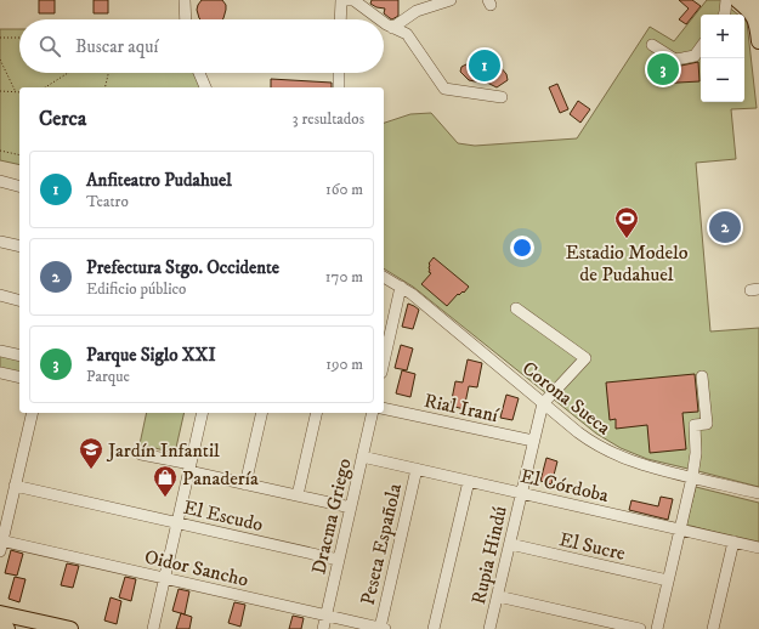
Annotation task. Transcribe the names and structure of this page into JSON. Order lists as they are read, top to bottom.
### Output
{
  "streets": {
    "street": [
      "Corona Sueca",
      "Rial Iraní",
      "El Córdoba",
      "El Escudo",
      "Dracma Griego",
      "Peseta Española",
      "El Sucre",
      "Rupia Hindú",
      "Oidor Sancho"
    ]
  },
  "crossings": [
    ["Corona Sueca", "Rupia Hindú"],
    ["Rial Iraní", "Rupia Hindú"],
    ["El Córdoba", "Dracma Griego"],
    ["El Córdoba", "Peseta Española"],
    ["El Córdoba", "Rupia Hindú"],
    ["El Escudo", "Dracma Griego"],
    ["Dracma Griego", "Oidor Sancho"],
    ["Peseta Española", "Oidor Sancho"],
    ["El Sucre", "Rupia Hindú"]
  ],
  "places": {
    "sports": ["Estadio Modelo de Pudahuel"],
    "school or university": ["Jardín Infantil"],
    "shop": ["Panadería"]
  },
  "page": {
    "map_buttons": ["+", "−"],
    "search": "Buscar aquí",
    "pins": ["1", "3", "2"],
    "heading": ["Cerca", "3 resultados"],
    "list": [
      {
        "mark": "1",
        "name": "Anfiteatro Pudahuel",
        "note": "Teatro",
        "value": "160 m"
      },
      {
        "mark": "2",
        "name": "Prefectura Stgo. Occidente",
        "note": "Edificio público",
        "value": "170 m"
      },
      {
        "mark": "3",
        "name": "Parque Siglo XXI",
        "note": "Parque",
        "value": "190 m"
      }
    ]
  }
}
